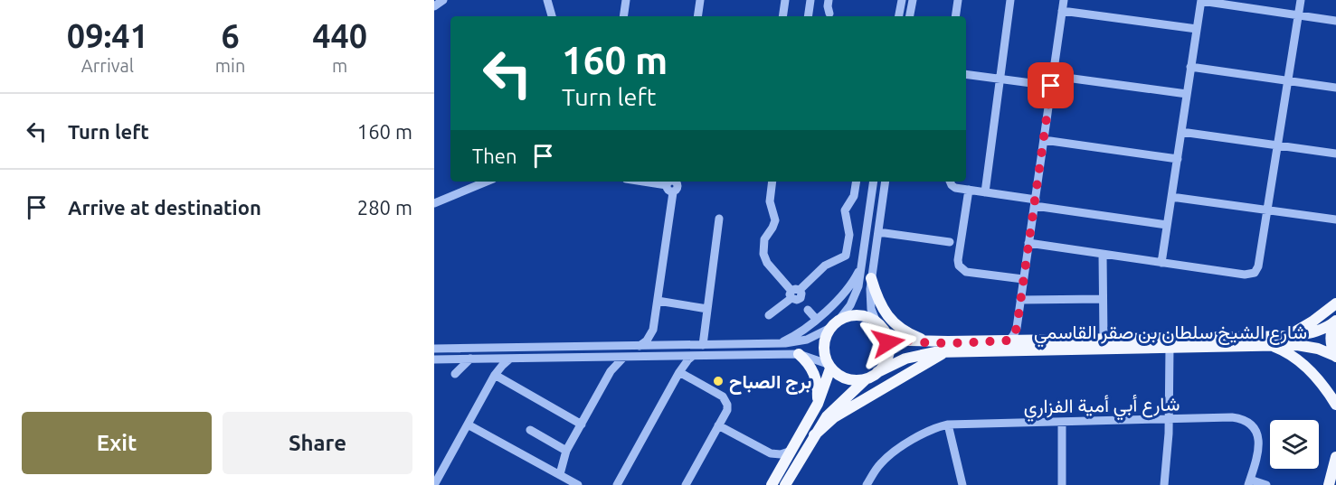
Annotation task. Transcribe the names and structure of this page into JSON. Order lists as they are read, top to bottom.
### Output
{
  "streets": {
    "main road": ["شارع الشيخ سلطان بن صقر القاسمي"],
    "street": ["شارع أبي أمية الفزاري"]
  },
  "places": ["برج الصباح"],
  "page": {
    "eta": [
      "09:41",
      "Arrival",
      "6",
      "min",
      "440",
      "m"
    ],
    "turn": ["160 m", "Turn left"],
    "list": [
      {
        "name": "Turn left",
        "value": "160 m"
      },
      {
        "name": "Arrive at destination",
        "value": "280 m"
      }
    ],
    "then": "Then",
    "buttons": ["Exit", "Share"]
  }
}
